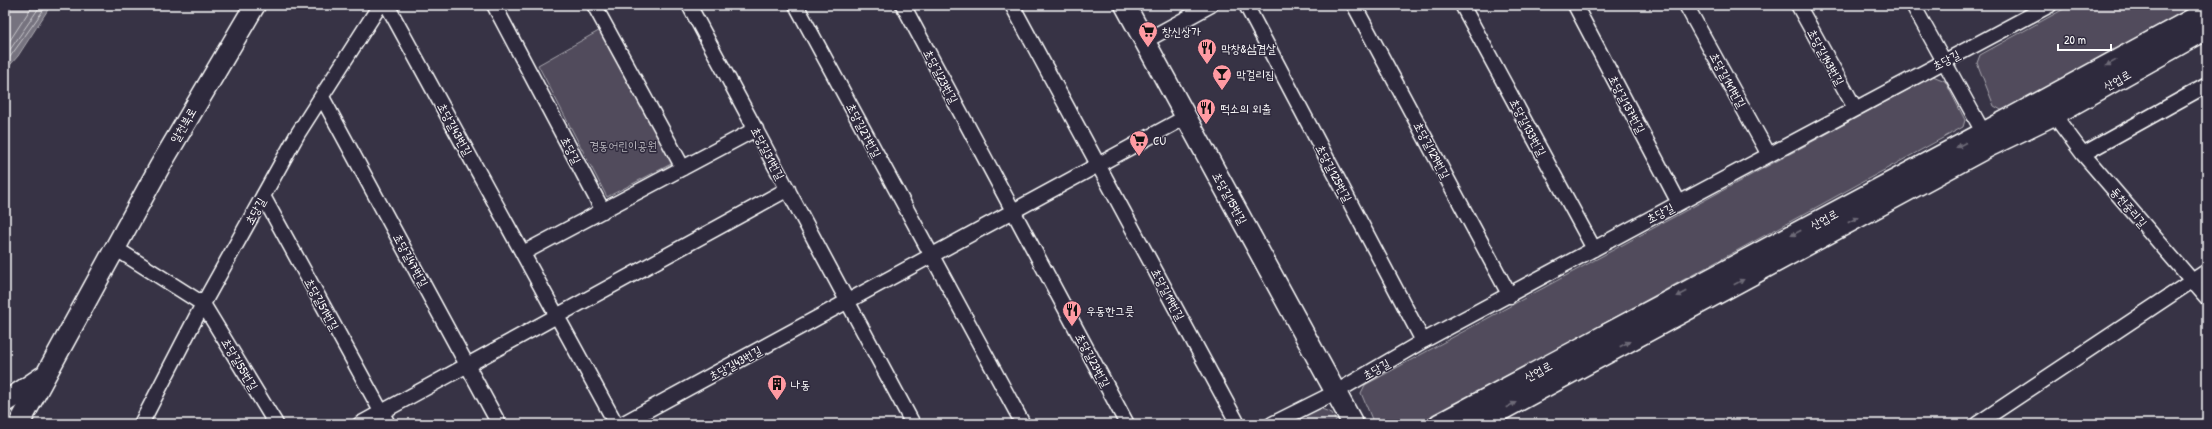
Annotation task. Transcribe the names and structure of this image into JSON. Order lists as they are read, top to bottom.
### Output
{
  "streets": {
    "street": [
      "초당길143번길",
      "초당길",
      "초당길23번길",
      "초당길141번길",
      "산업로",
      "초당길137번길",
      "알천북로",
      "초당길133번길",
      "초당길43번길",
      "초당길27번길",
      "초당길129번길",
      "초당길31번길",
      "초당길125번길",
      "초당길15번길",
      "동천중리길",
      "초당길47번길",
      "초당길19번길",
      "초당길51번길",
      "초당길55번길"
    ]
  },
  "crossings": [
    ["초당길143번길", "초당길"],
    ["초당길", "초당길141번길"],
    ["초당길", "초당길137번길"],
    ["초당길", "초당길133번길"],
    ["초당길", "초당길129번길"],
    ["초당길", "초당길125번길"],
    ["초당길", "초당길15번길"],
    ["초당길", "초당길47번길"],
    ["초당길", "초당길51번길"],
    ["초당길", "초당길55번길"],
    ["산업로", "동천중리길"],
    ["초당길43번길", "초당길31번길"]
  ],
  "parks": ["경동어린이공원"],
  "places": {
    "supermarket": ["창신상가", "CU"],
    "restaurant": ["막창&삼겹살", "떡소의 외출", "우동한그릇"],
    "bar": ["막걸리집"],
    "building": ["나동"]
  },
  "scale_bar": "20 m"
}
